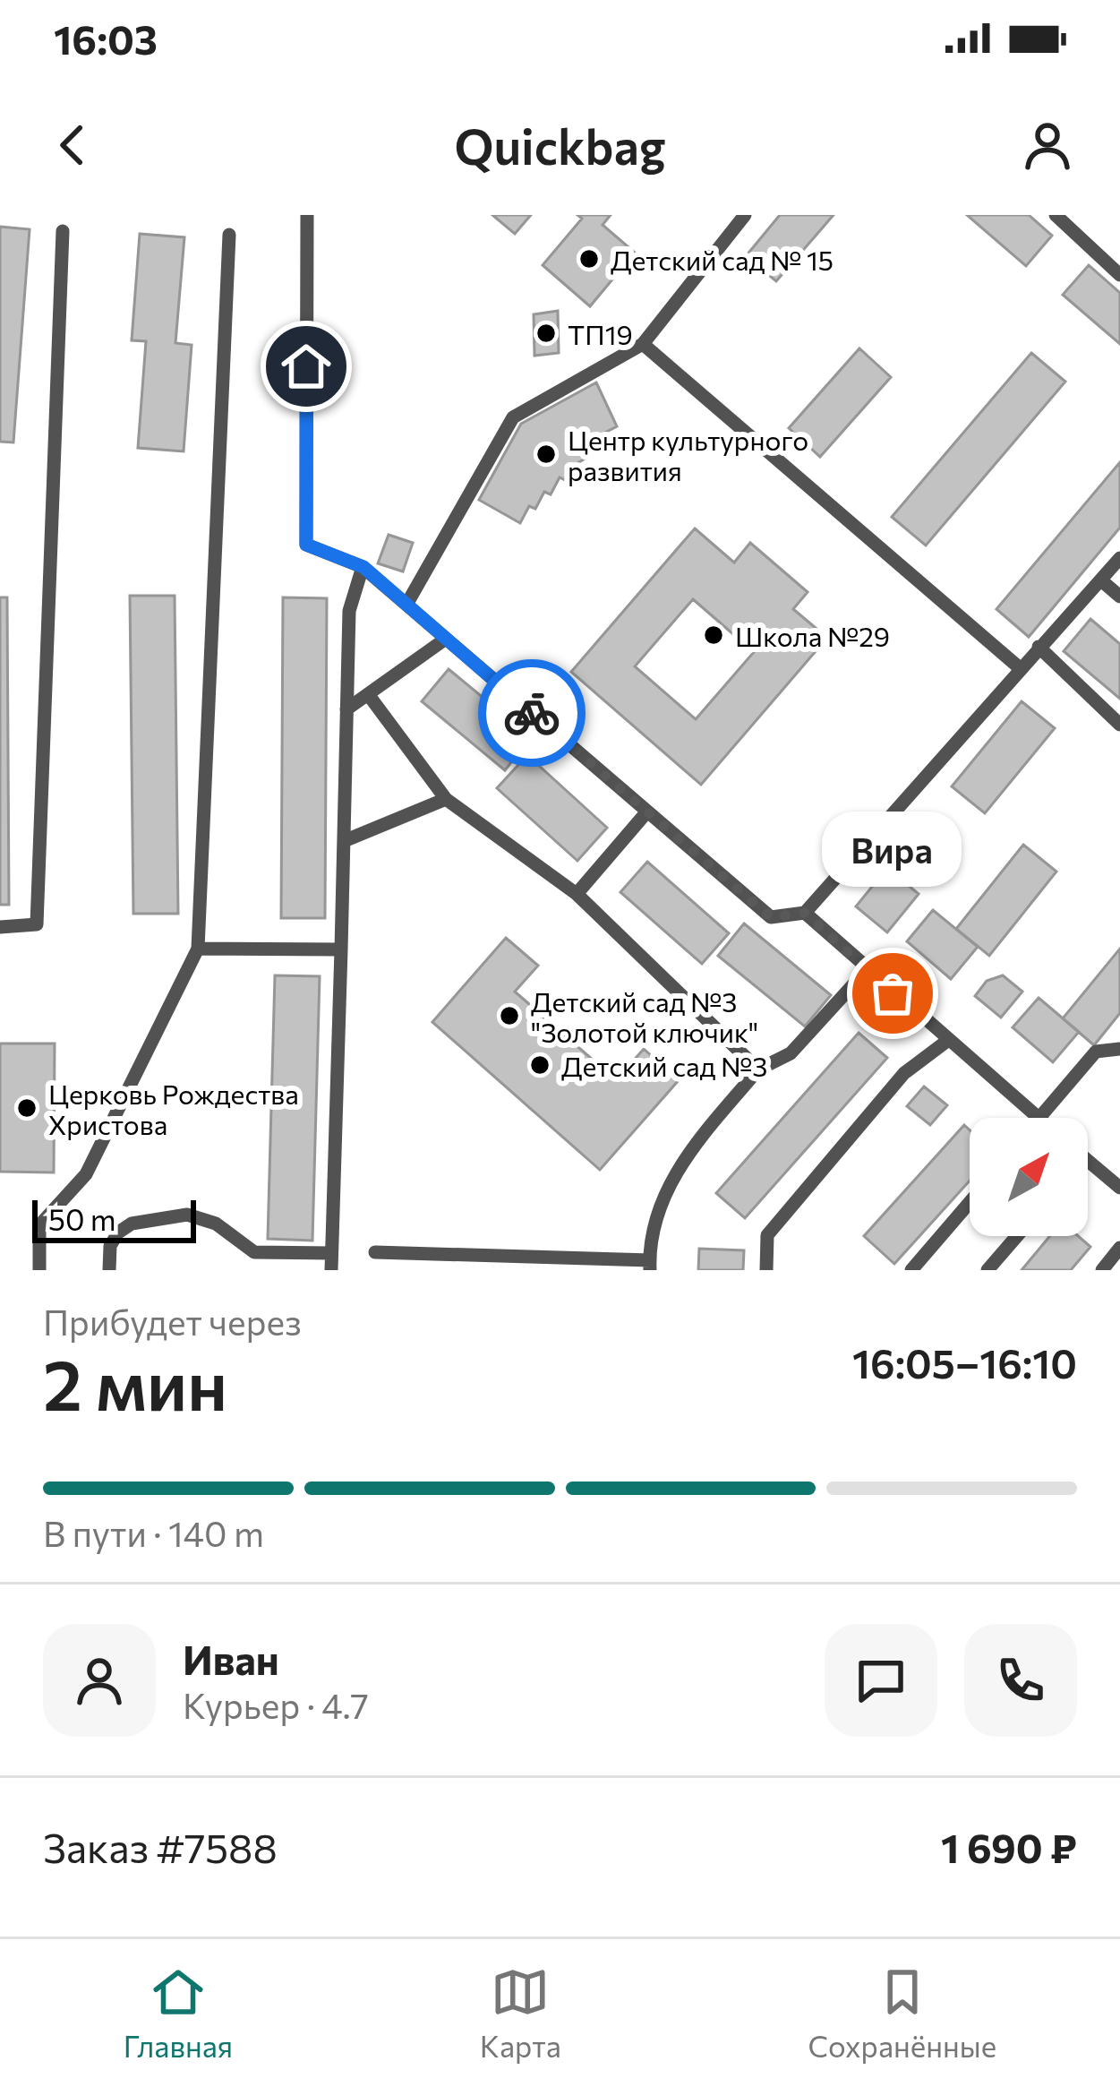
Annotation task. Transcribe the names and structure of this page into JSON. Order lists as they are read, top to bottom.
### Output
{
  "places": [
    "Детский сад № 15",
    "ТП19",
    "Центр культурного развития",
    "Школа №29",
    "Вира",
    "Детский сад №3 \"Золотой ключик\"",
    "Детский сад №3",
    "Церковь Рождества Христова"
  ],
  "scale_bar": "50 m",
  "north": "top right",
  "page": {
    "status": "16:03",
    "header": "Quickbag",
    "bubble": "Вира",
    "scale": "50 m",
    "heading": ["2 мин", "Прибудет через", "16:05–16:10"],
    "panel": [
      "Иван",
      "Курьер · 4.7",
      "Заказ #7588",
      "1 690 ₽"
    ],
    "bar": "В пути · 140 m",
    "tabs": ["Главная", "Карта", "Сохранённые"]
  }
}
